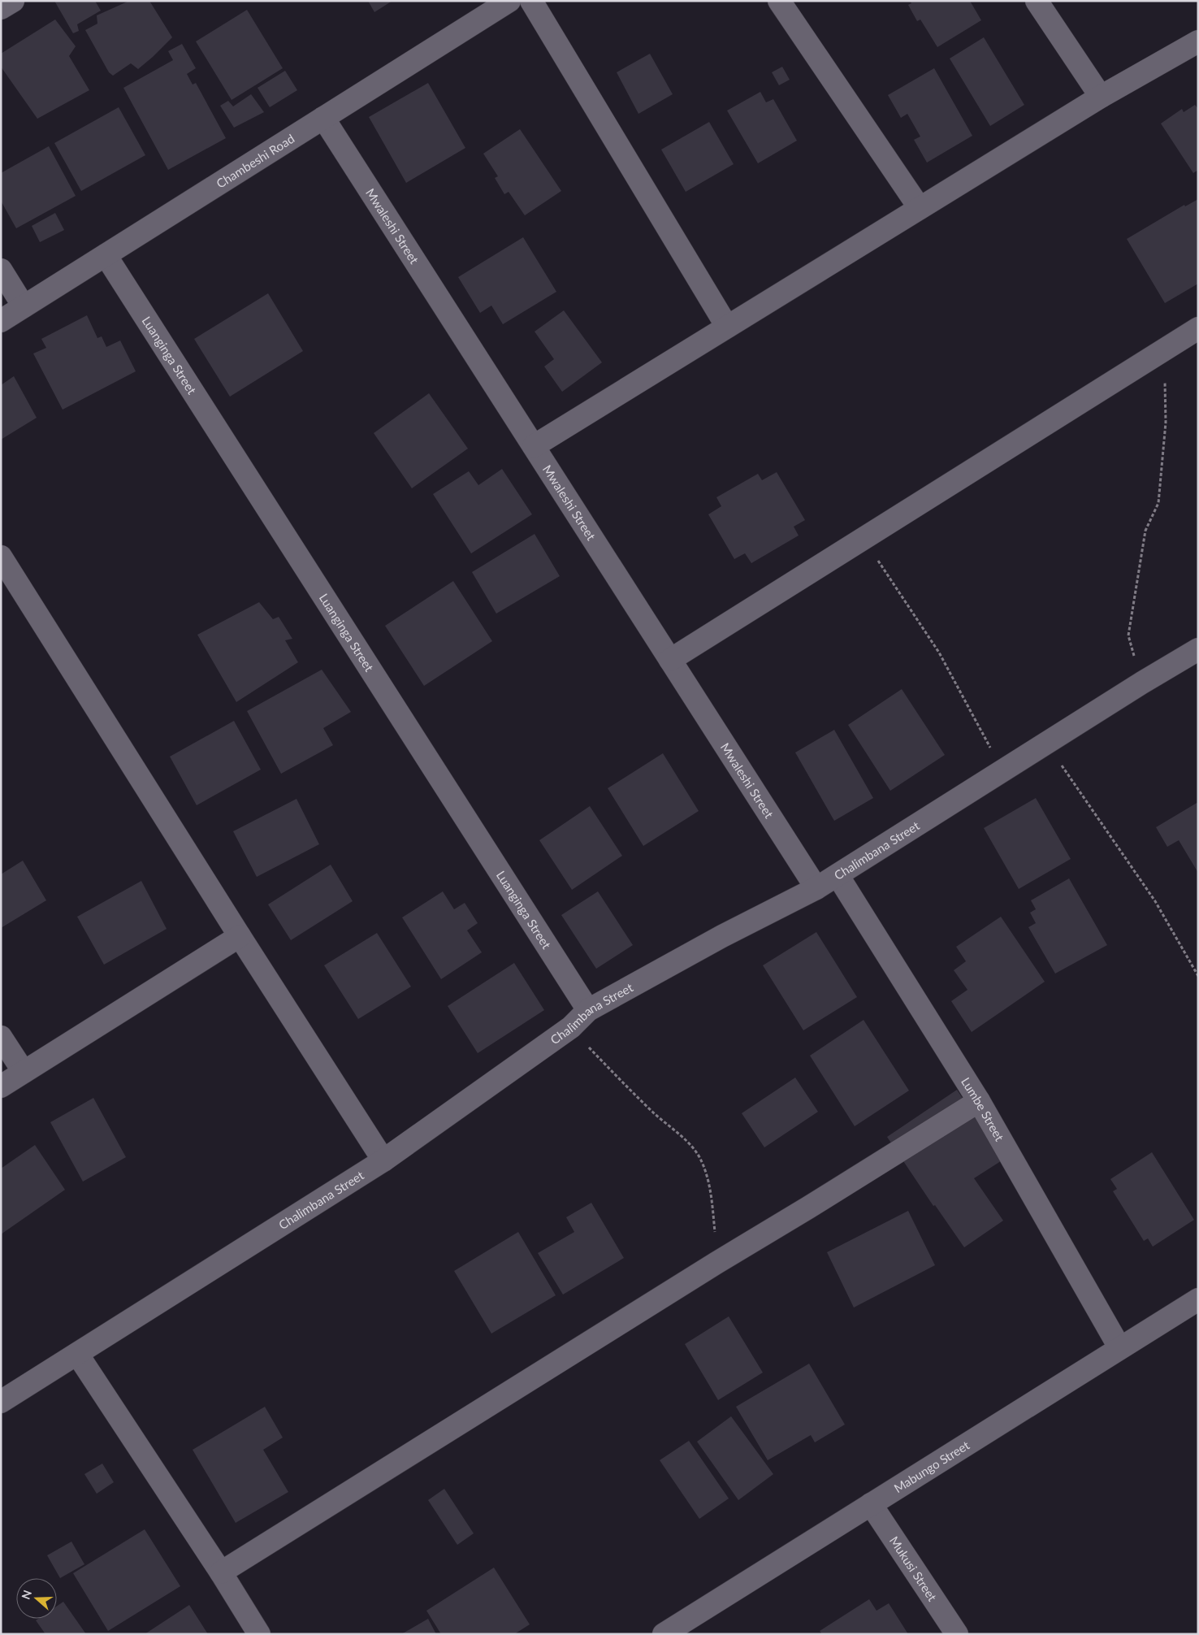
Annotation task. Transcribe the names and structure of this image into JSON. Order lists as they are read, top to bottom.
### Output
{
  "streets": {
    "street": [
      "Chambeshi Road",
      "Mwaleshi Street",
      "Luanginga Street",
      "Chalimbana Street",
      "Lumbe Street",
      "Mabungo Street",
      "Mukusi Street"
    ]
  },
  "crossings": [
    ["Chambeshi Road", "Mwaleshi Street"],
    ["Chambeshi Road", "Luanginga Street"],
    ["Mwaleshi Street", "Chalimbana Street"],
    ["Luanginga Street", "Chalimbana Street"],
    ["Chalimbana Street", "Lumbe Street"],
    ["Lumbe Street", "Mabungo Street"],
    ["Mabungo Street", "Mukusi Street"]
  ],
  "north": "left"
}
